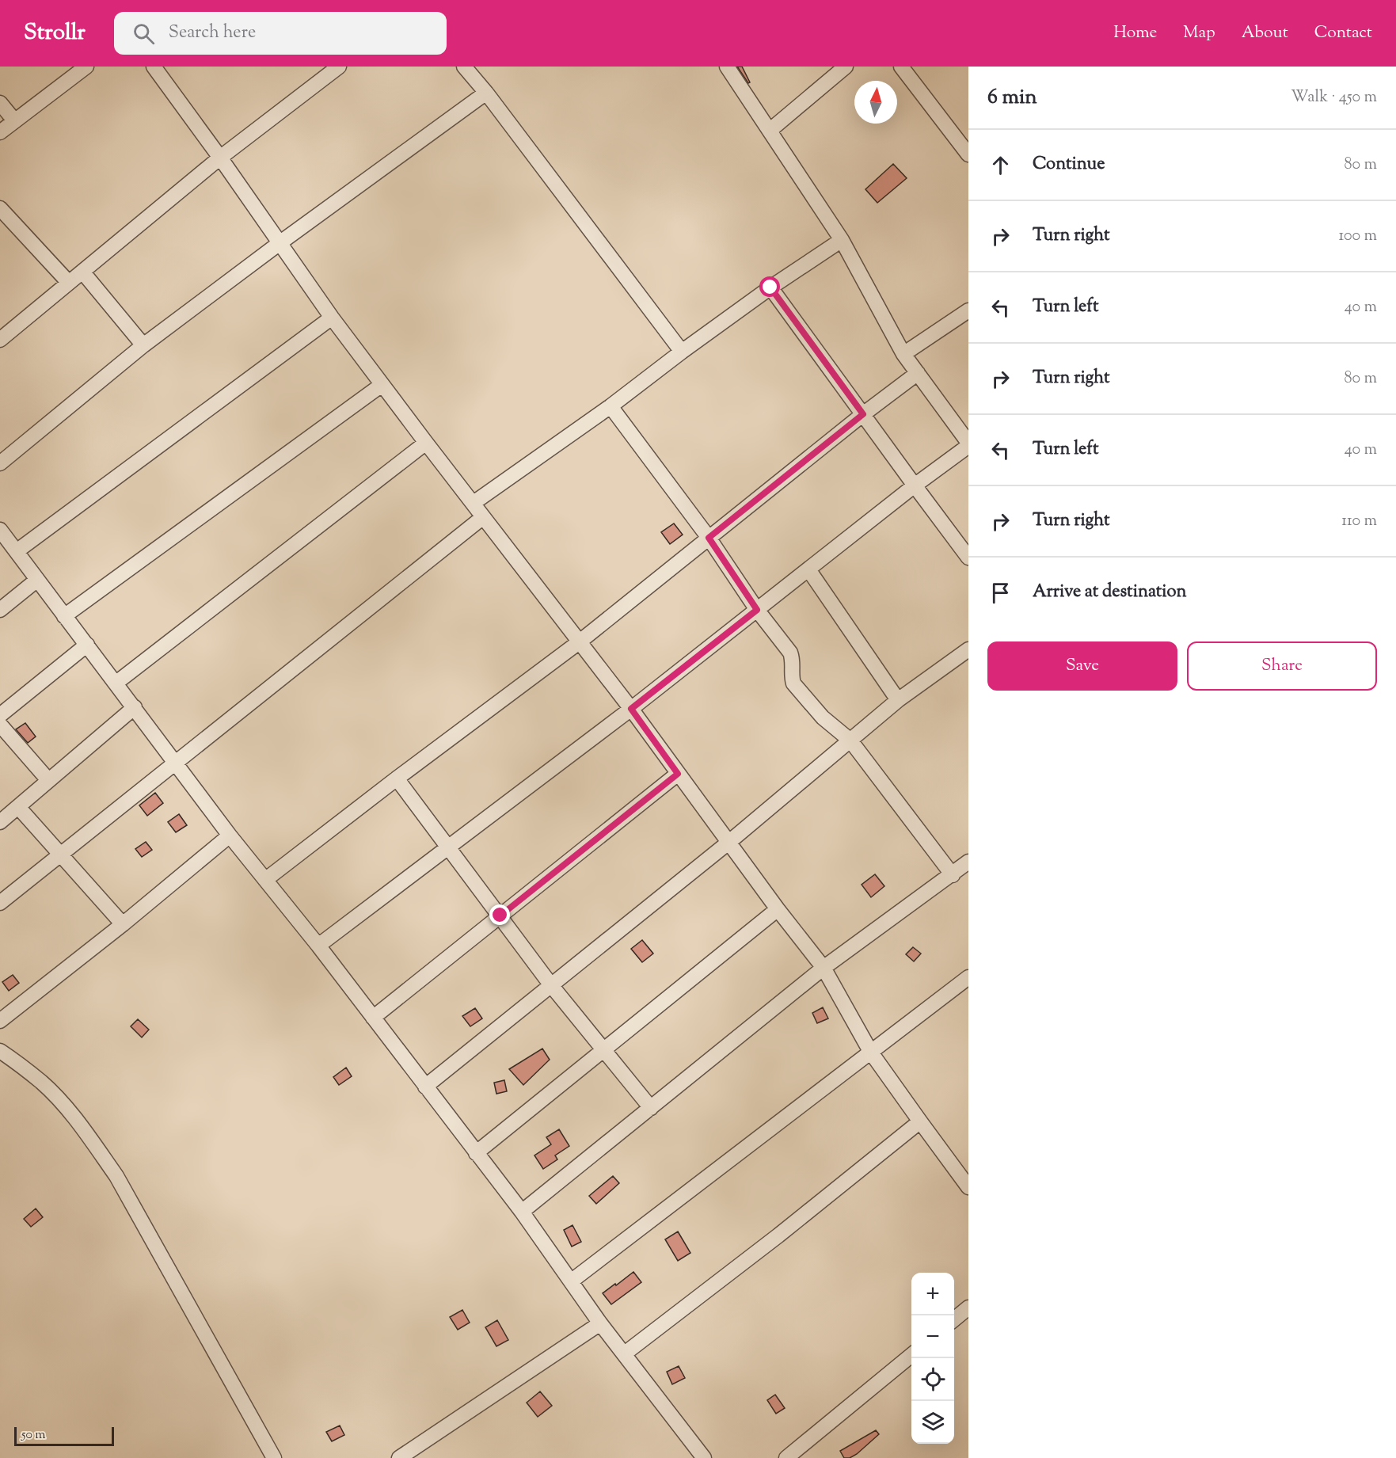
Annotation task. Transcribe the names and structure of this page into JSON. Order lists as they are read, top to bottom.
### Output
{
  "scale_bar": "50 m",
  "north": "top",
  "page": {
    "header": "Strollr",
    "search": "Search here",
    "nav": [
      "Home",
      "Map",
      "About",
      "Contact"
    ],
    "heading": ["6 min", "Walk · 450 m"],
    "list": [
      ["Continue", "80 m"],
      ["Turn right", "100 m"],
      ["Turn left", "40 m"],
      ["Turn right", "80 m"],
      ["Turn left", "40 m"],
      ["Turn right", "110 m"],
      "Arrive at destination"
    ],
    "buttons": ["Save", "Share"],
    "map_buttons": ["+", "−"],
    "scale": "50 m"
  }
}
